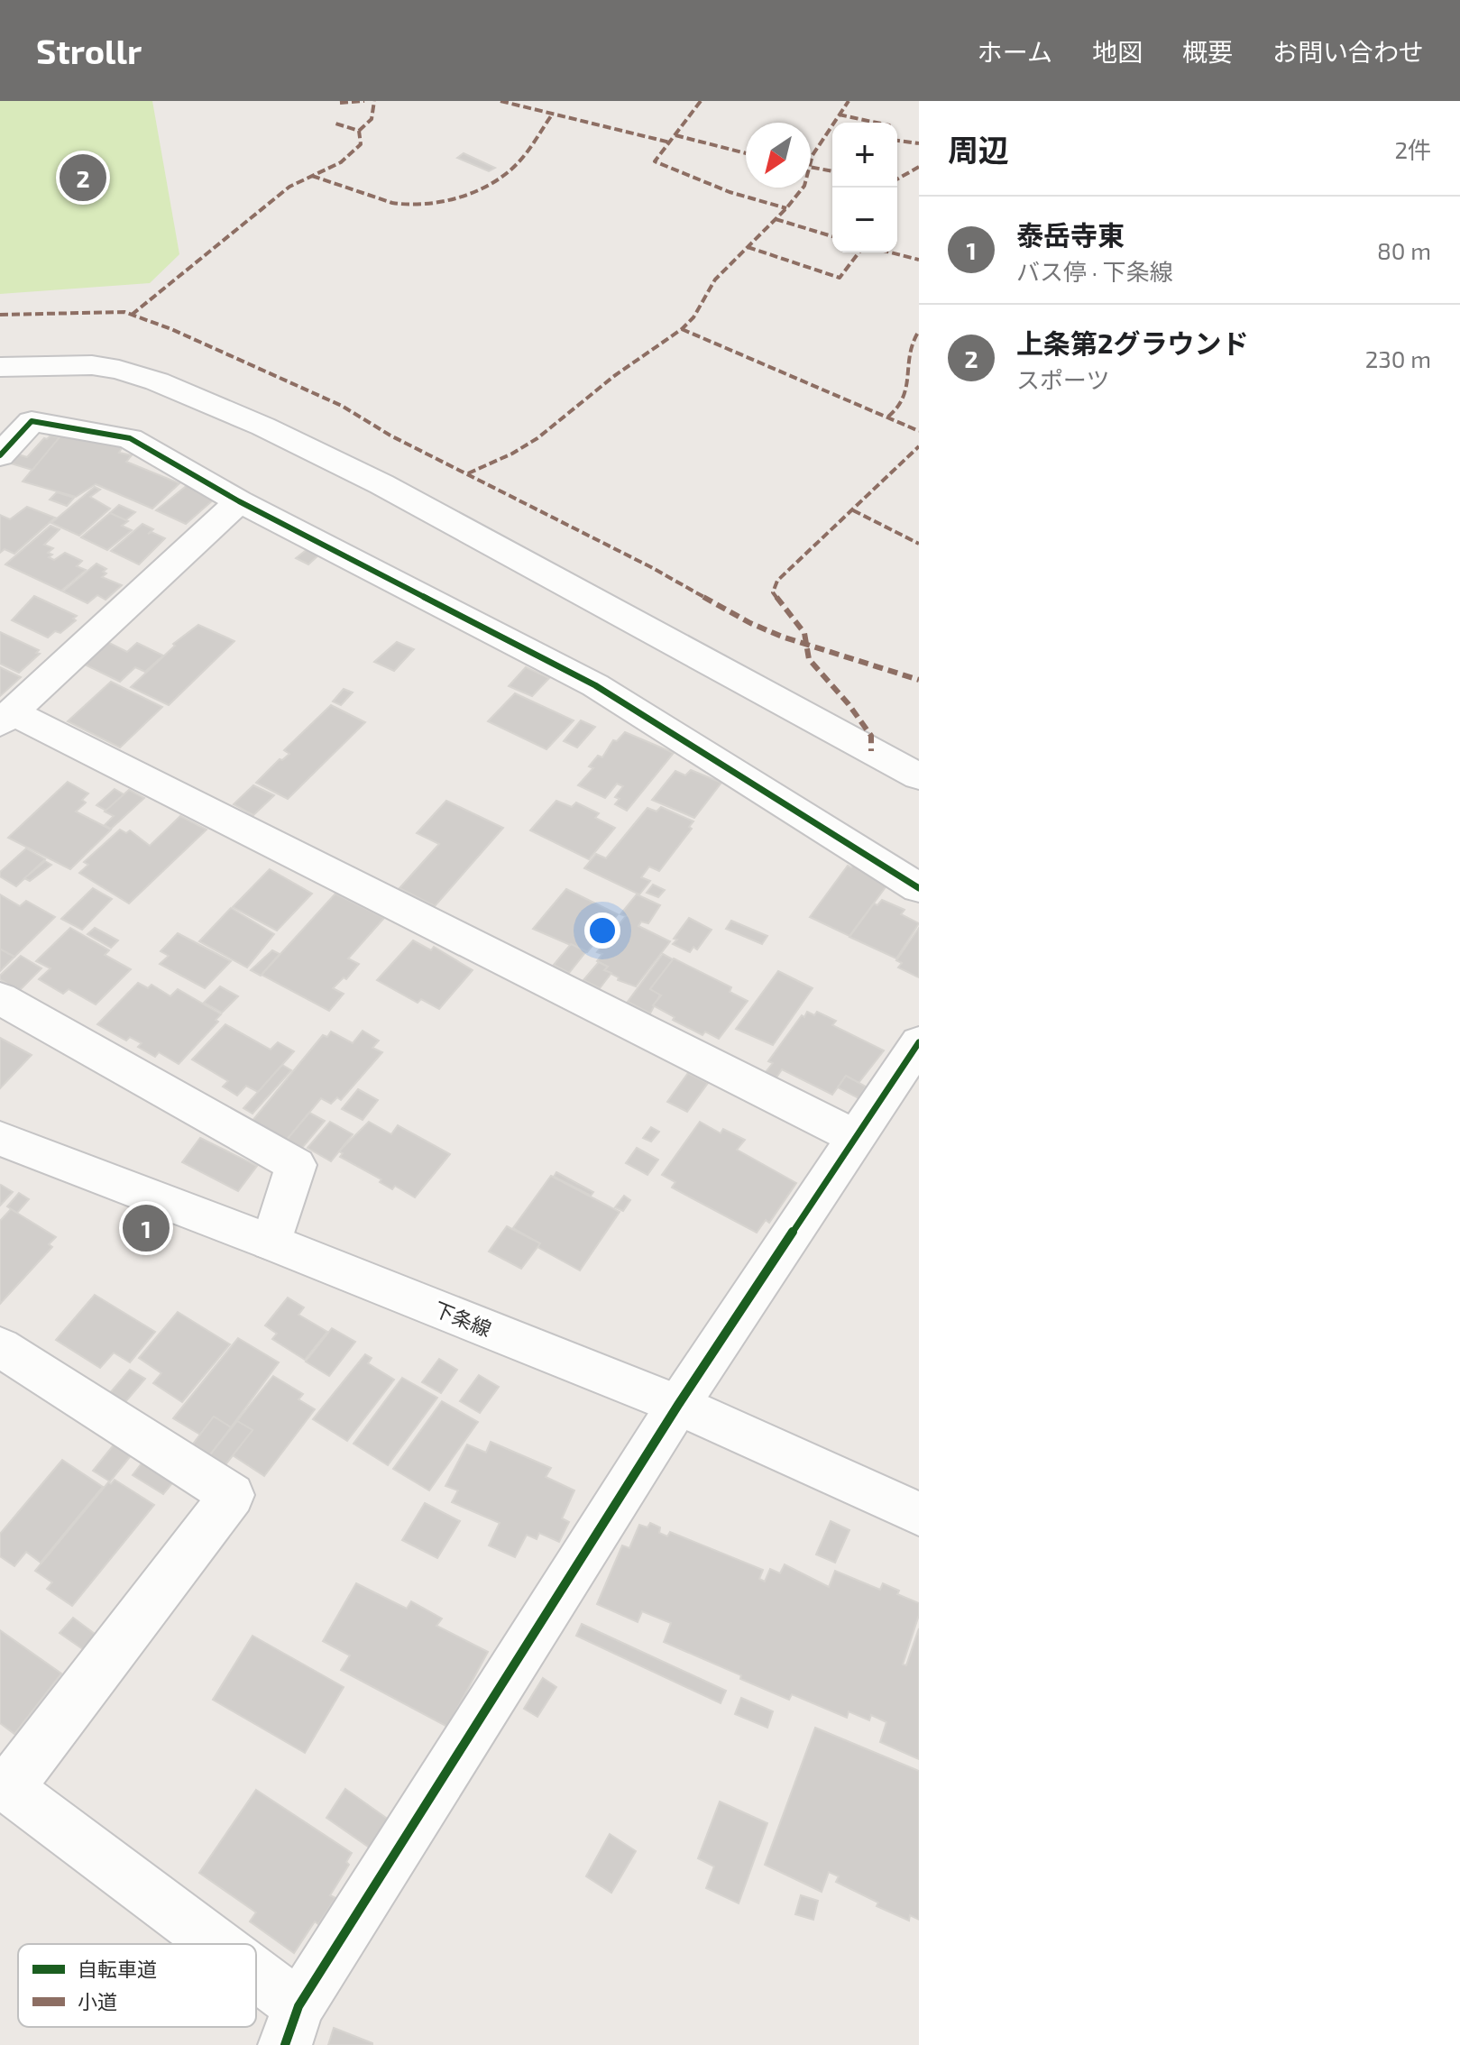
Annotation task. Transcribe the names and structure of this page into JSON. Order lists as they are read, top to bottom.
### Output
{
  "streets": {
    "street": ["下条線"]
  },
  "legend": ["自転車道", "小道"],
  "north": "bottom left",
  "page": {
    "header": "Strollr",
    "nav": [
      "ホーム",
      "地図",
      "概要",
      "お問い合わせ"
    ],
    "heading": ["周辺", "2件"],
    "map_buttons": ["+", "−"],
    "pins": ["2", "1"],
    "list": [
      {
        "mark": "1",
        "name": "泰岳寺東",
        "note": "バス停 · 下条線",
        "value": "80 m"
      },
      {
        "mark": "2",
        "name": "上条第2グラウンド",
        "note": "スポーツ",
        "value": "230 m"
      }
    ]
  }
}
